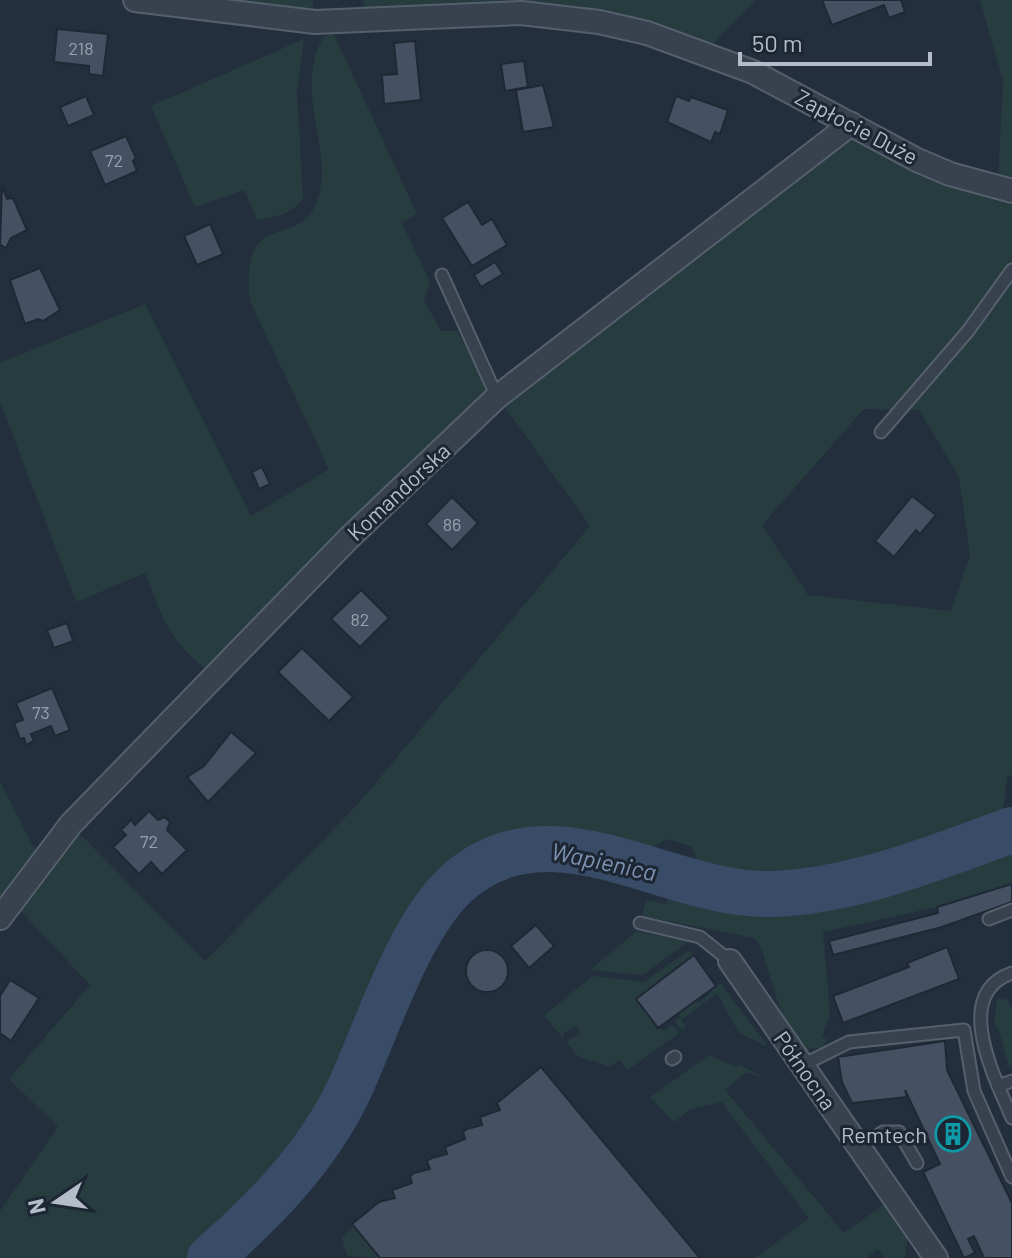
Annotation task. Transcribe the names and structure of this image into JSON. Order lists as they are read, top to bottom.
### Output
{
  "streets": {
    "street": ["Zapłocie Duże", "Komandorska", "Północna"]
  },
  "crossings": [
    ["Zapłocie Duże", "Komandorska"]
  ],
  "water": ["Wapienica"],
  "places": {
    "building": ["Remtech"]
  },
  "house_numbers": [
    "218",
    "72",
    "86",
    "82",
    "73",
    "72"
  ],
  "scale_bar": "50 m",
  "north": "left"
}
